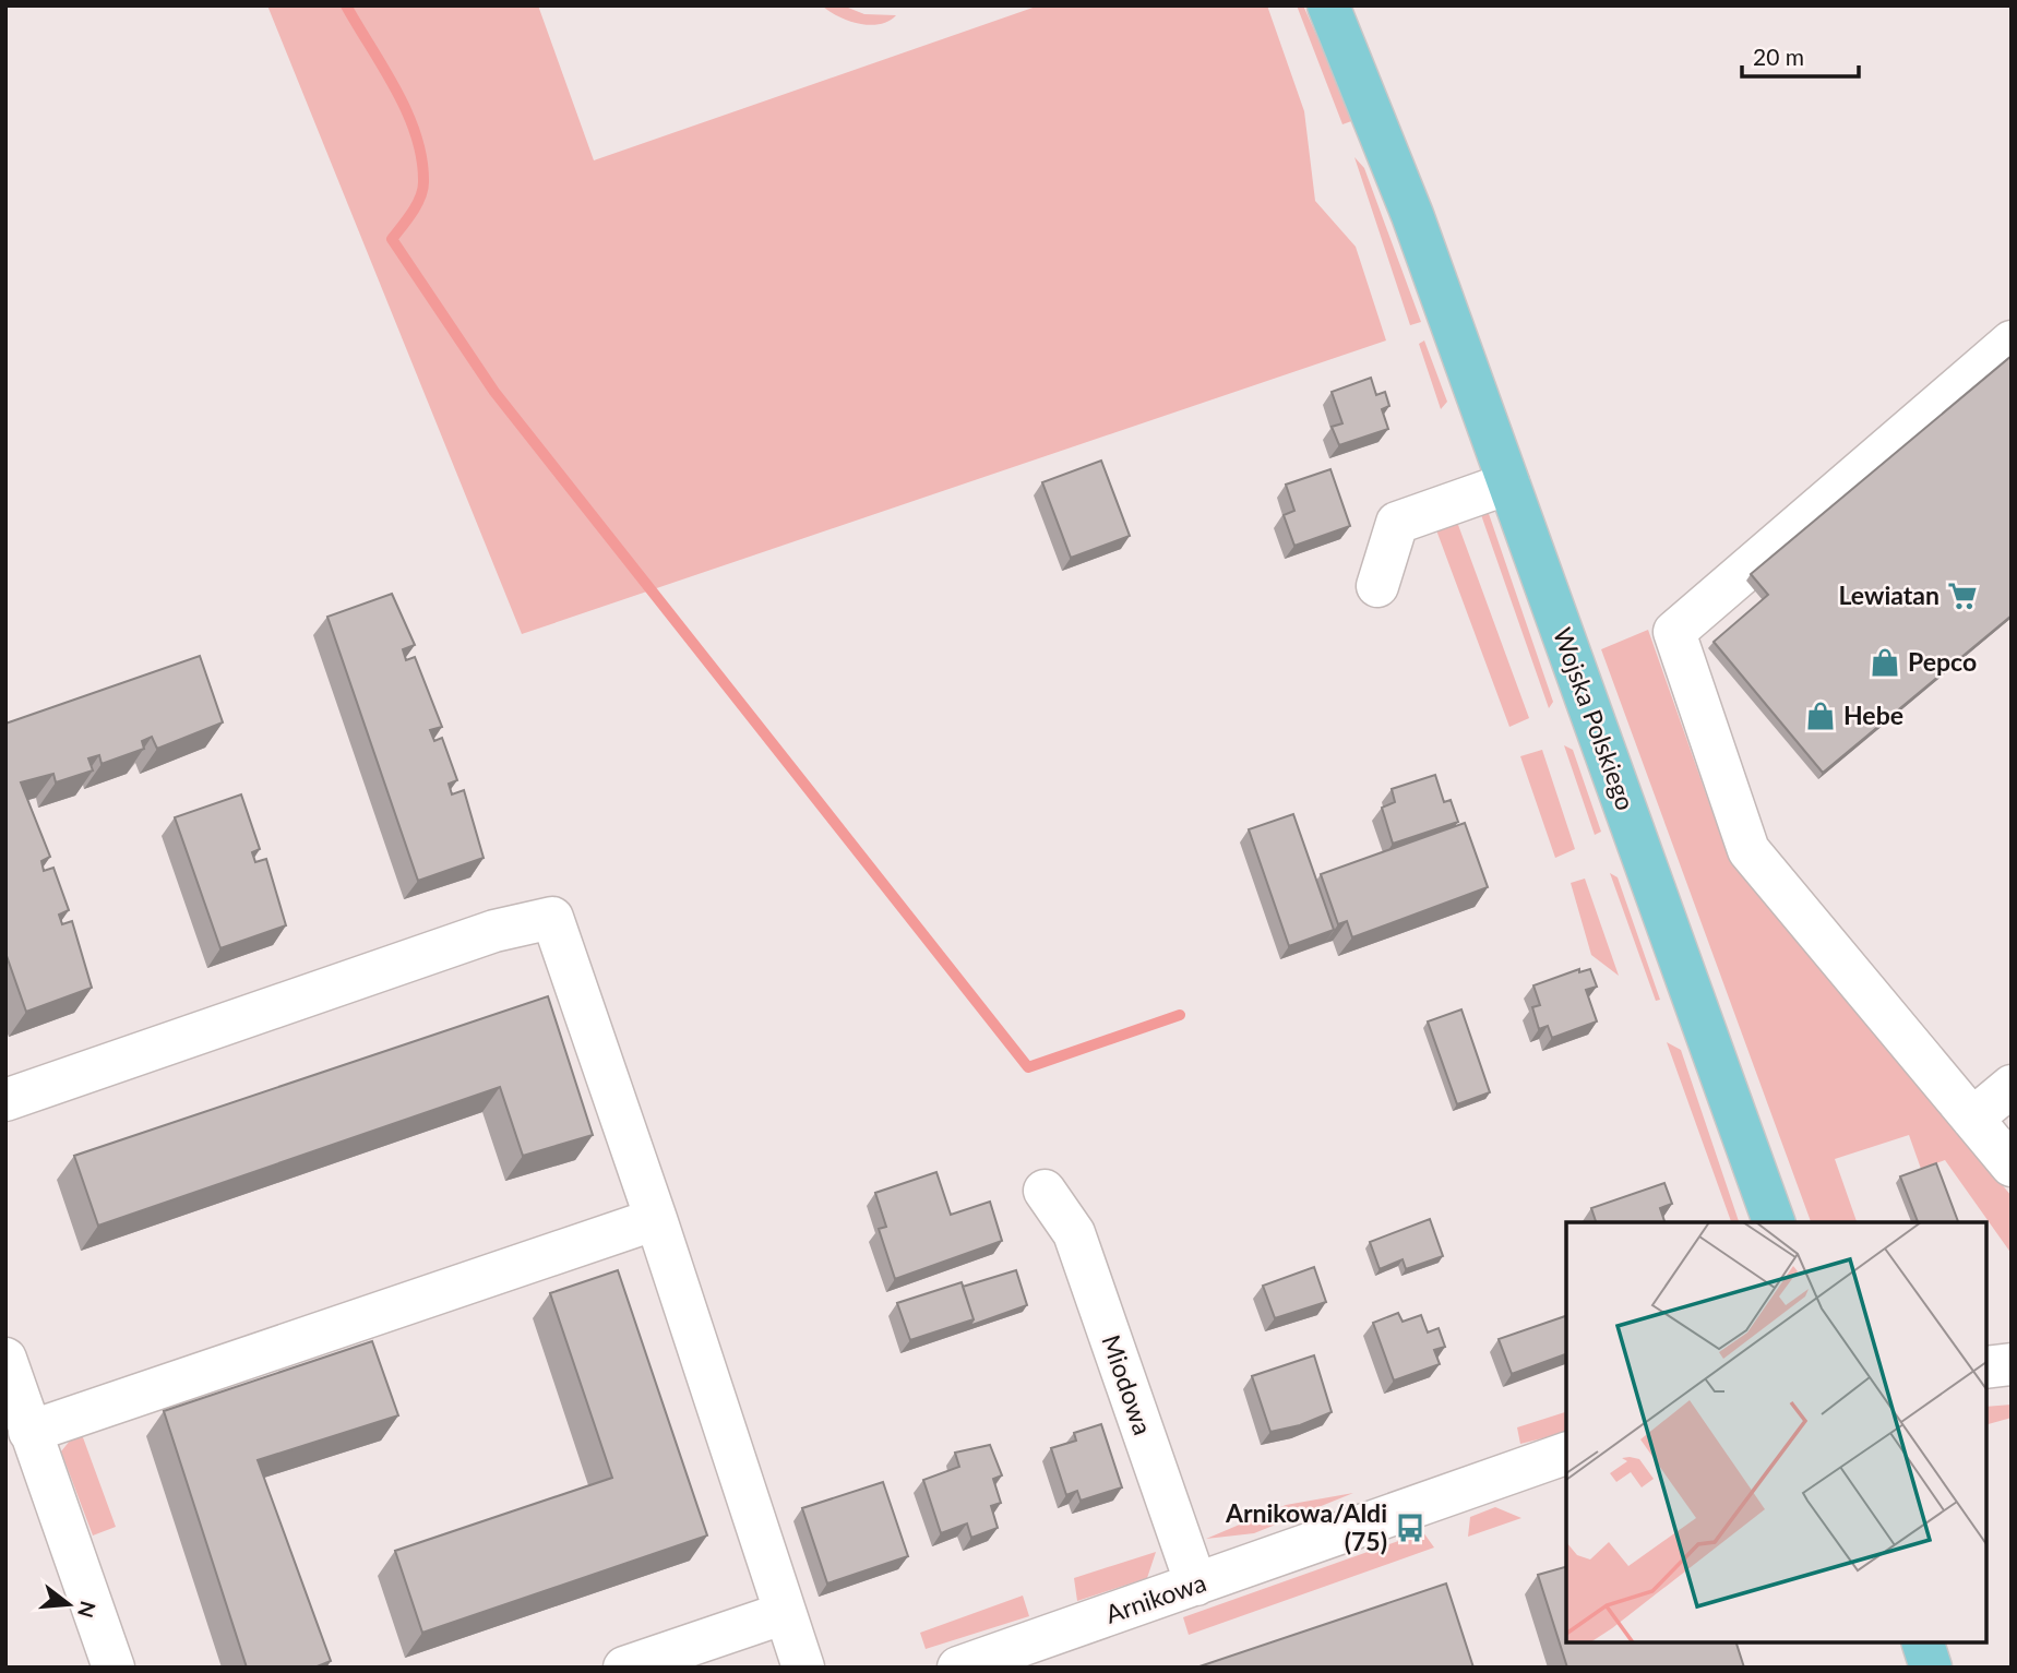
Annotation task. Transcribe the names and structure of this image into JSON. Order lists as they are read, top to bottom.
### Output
{
  "streets": {
    "main road": ["Wojska Polskiego"],
    "street": ["Miodowa", "Arnikowa"]
  },
  "crossings": [
    ["Miodowa", "Arnikowa"]
  ],
  "places": {
    "supermarket": ["Lewiatan"],
    "shop": ["Pepco", "Hebe"],
    "bus stop": ["Arnikowa/Aldi (75)"]
  },
  "scale_bar": "20 m",
  "north": "right"
}
